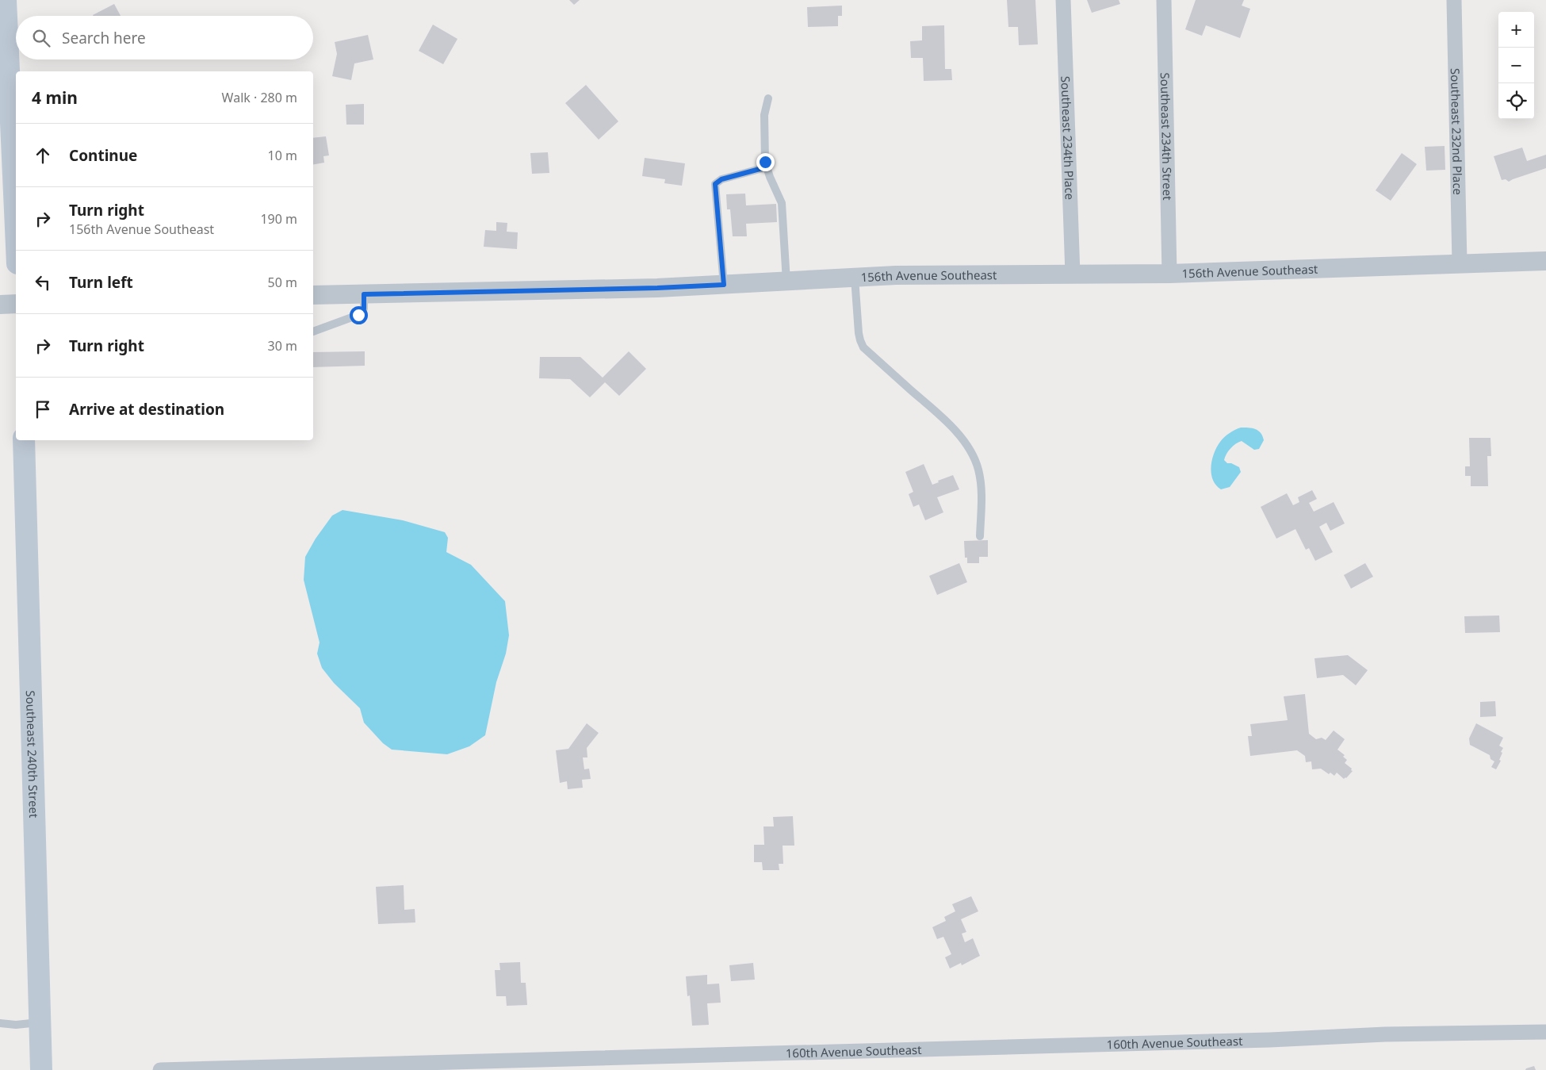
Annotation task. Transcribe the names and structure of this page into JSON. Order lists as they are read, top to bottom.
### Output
{
  "streets": {
    "main road": ["Southeast 240th Street"],
    "street": [
      "Southeast 232nd Place",
      "Southeast 234th Place",
      "Southeast 234th Street",
      "156th Avenue Southeast",
      "160th Avenue Southeast"
    ]
  },
  "crossings": [
    ["Southeast 232nd Place", "156th Avenue Southeast"],
    ["Southeast 234th Place", "156th Avenue Southeast"],
    ["Southeast 234th Street", "156th Avenue Southeast"]
  ],
  "page": {
    "map_buttons": ["+", "−"],
    "search": "Search here",
    "heading": ["4 min", "Walk · 280 m"],
    "list": [
      ["Continue", "10 m"],
      ["Turn right", "156th Avenue Southeast", "190 m"],
      ["Turn left", "50 m"],
      ["Turn right", "30 m"],
      "Arrive at destination"
    ]
  }
}
